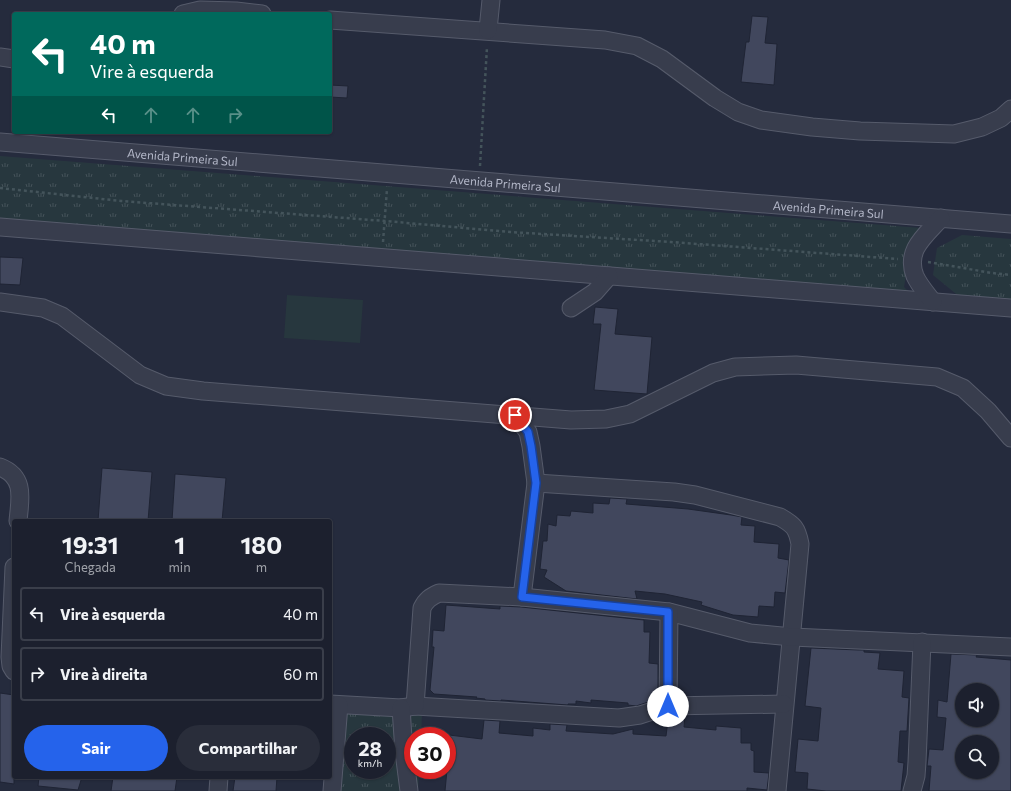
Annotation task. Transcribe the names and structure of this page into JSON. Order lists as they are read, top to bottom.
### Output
{
  "streets": {
    "street": ["Avenida Primeira Sul"]
  },
  "page": {
    "turn": ["40 m", "Vire à esquerda"],
    "eta": [
      "19:31",
      "Chegada",
      "1",
      "min",
      "180",
      "m"
    ],
    "list": [
      {
        "name": "Vire à esquerda",
        "value": "40 m"
      },
      {
        "name": "Vire à direita",
        "value": "60 m"
      }
    ],
    "buttons": ["Sair", "Compartilhar"],
    "speed": "28 km/h",
    "limit": "30"
  }
}
